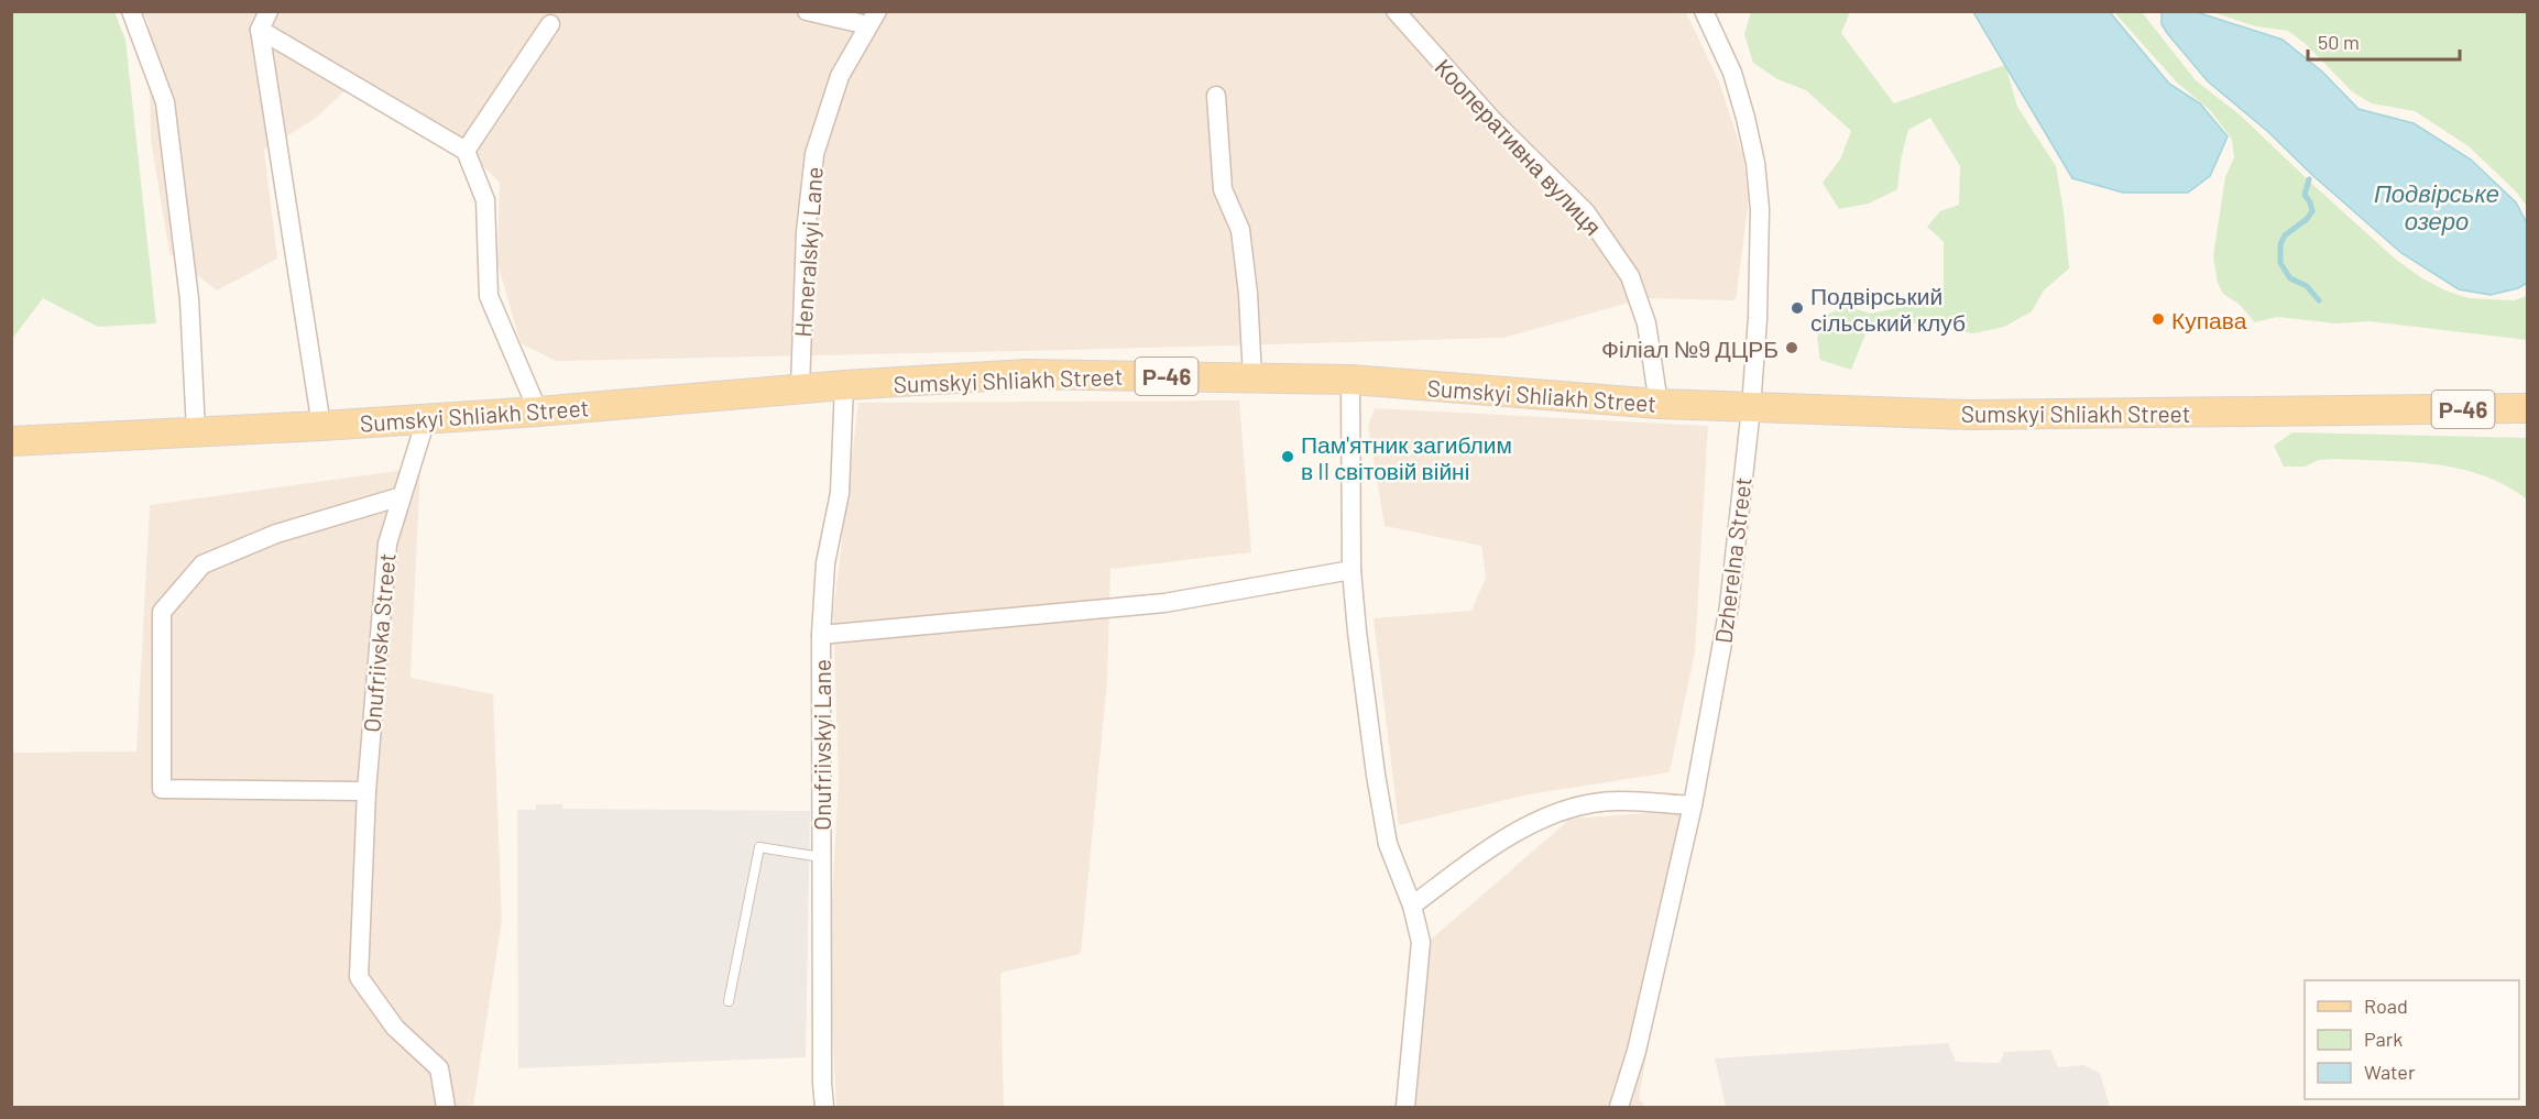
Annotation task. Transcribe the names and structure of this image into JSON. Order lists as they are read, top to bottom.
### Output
{
  "streets": {
    "main road": ["Р-46", "Sumskyi Shliakh Street"],
    "street": [
      "Кооперативна вулиця",
      "Heneralskyi Lane",
      "Dzherelna Street",
      "Onufriivska Street",
      "Onufriivskyi Lane"
    ]
  },
  "crossings": [
    ["Кооперативна вулиця", "Sumskyi Shliakh Street"],
    ["Heneralskyi Lane", "Sumskyi Shliakh Street"],
    ["Sumskyi Shliakh Street", "Dzherelna Street"],
    ["Sumskyi Shliakh Street", "Onufriivska Street"],
    ["Sumskyi Shliakh Street", "Onufriivskyi Lane"]
  ],
  "water": ["Подвірське озеро"],
  "places": [
    "Подвірський сільський клуб",
    "Купава",
    "Філіал №9 ДЦРБ",
    "Пам'ятник загиблим в II світовій війні"
  ],
  "legend": ["Road", "Park", "Water"],
  "scale_bar": "50 m"
}
